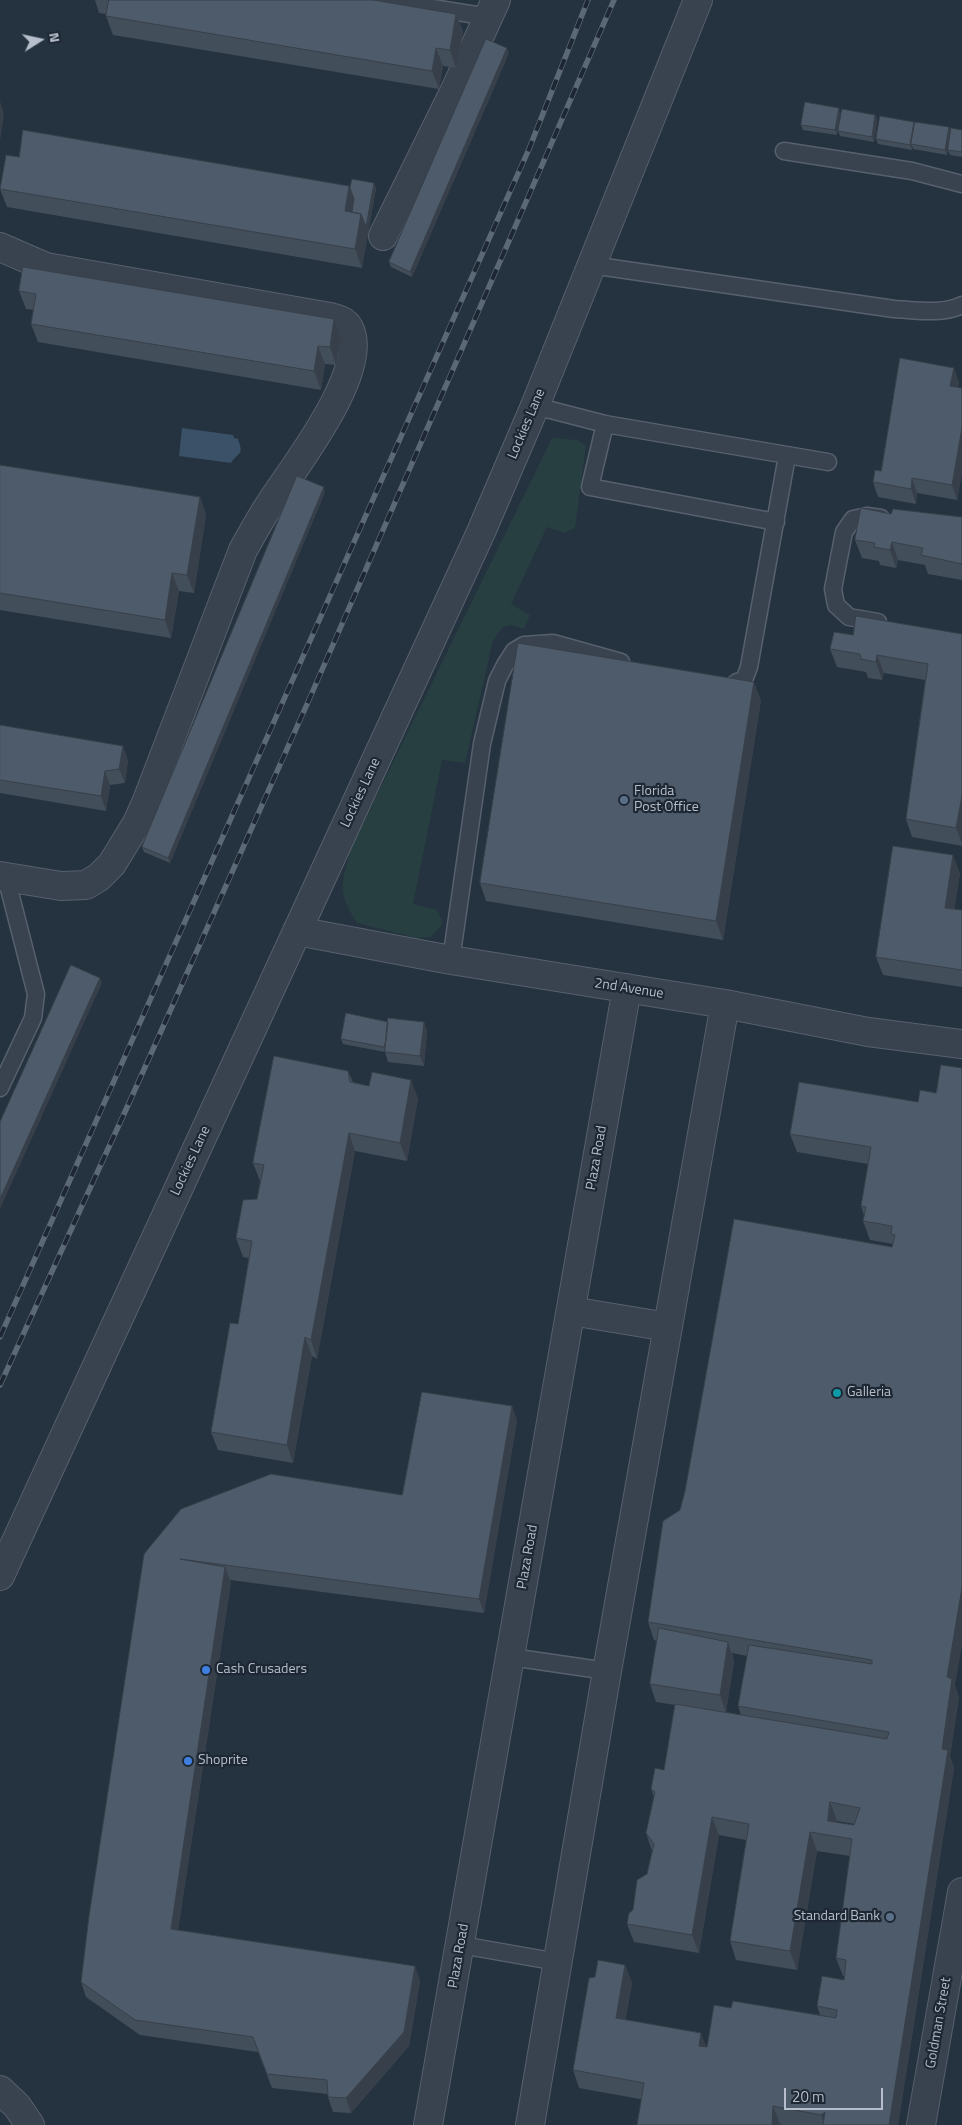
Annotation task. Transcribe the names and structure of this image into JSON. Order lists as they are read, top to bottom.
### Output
{
  "streets": {
    "street": [
      "Lockies Lane",
      "2nd Avenue",
      "Plaza Road",
      "Goldman Street"
    ]
  },
  "crossings": [
    ["Lockies Lane", "2nd Avenue"],
    ["2nd Avenue", "Plaza Road"]
  ],
  "places": [
    "Florida Post Office",
    "Galleria",
    "Cash Crusaders",
    "Shoprite",
    "Standard Bank"
  ],
  "scale_bar": "20 m",
  "north": "right"
}
